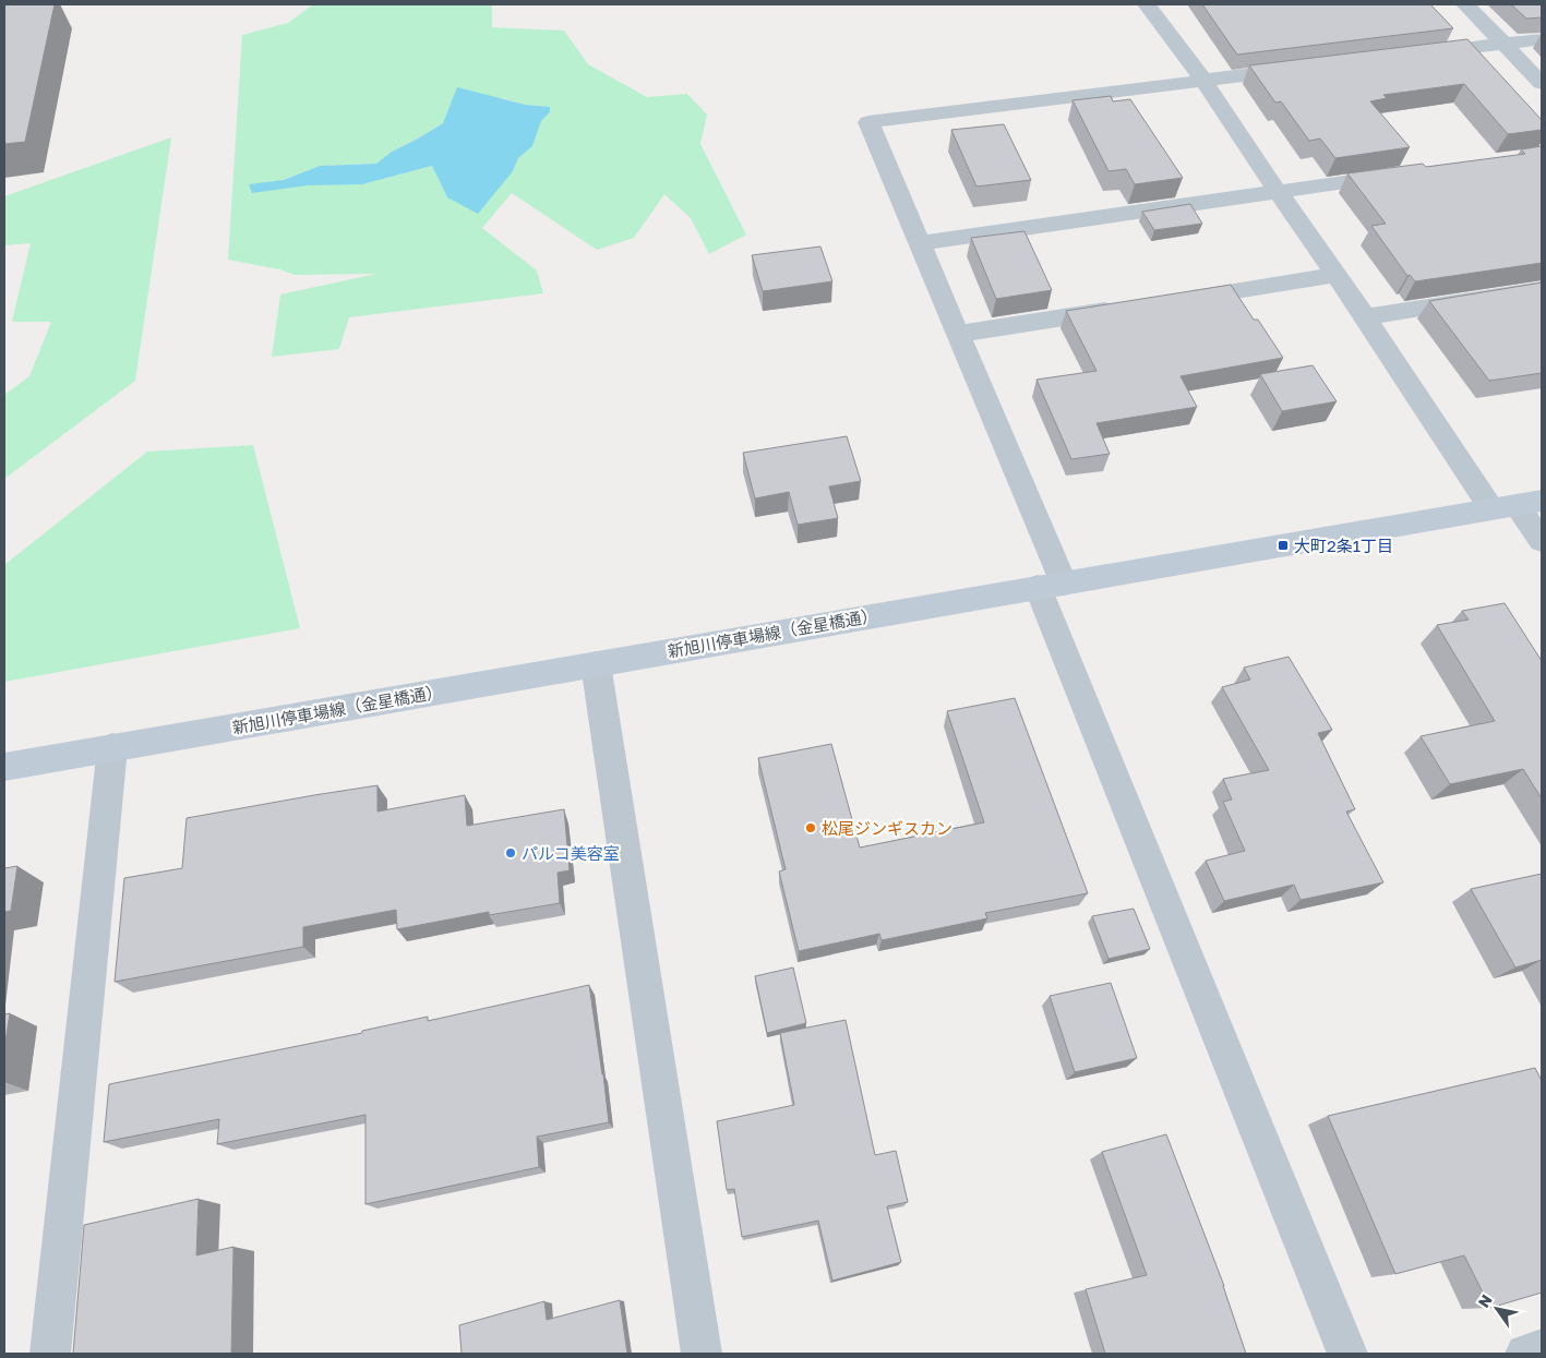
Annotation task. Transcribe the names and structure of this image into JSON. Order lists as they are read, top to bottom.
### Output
{
  "streets": {
    "main road": ["新旭川停車場線（金星橋通）"]
  },
  "places": {
    "transit": ["大町2条1丁目"],
    "other": ["松尾ジンギスカン", "パルコ美容室"]
  },
  "north": "top left"
}
